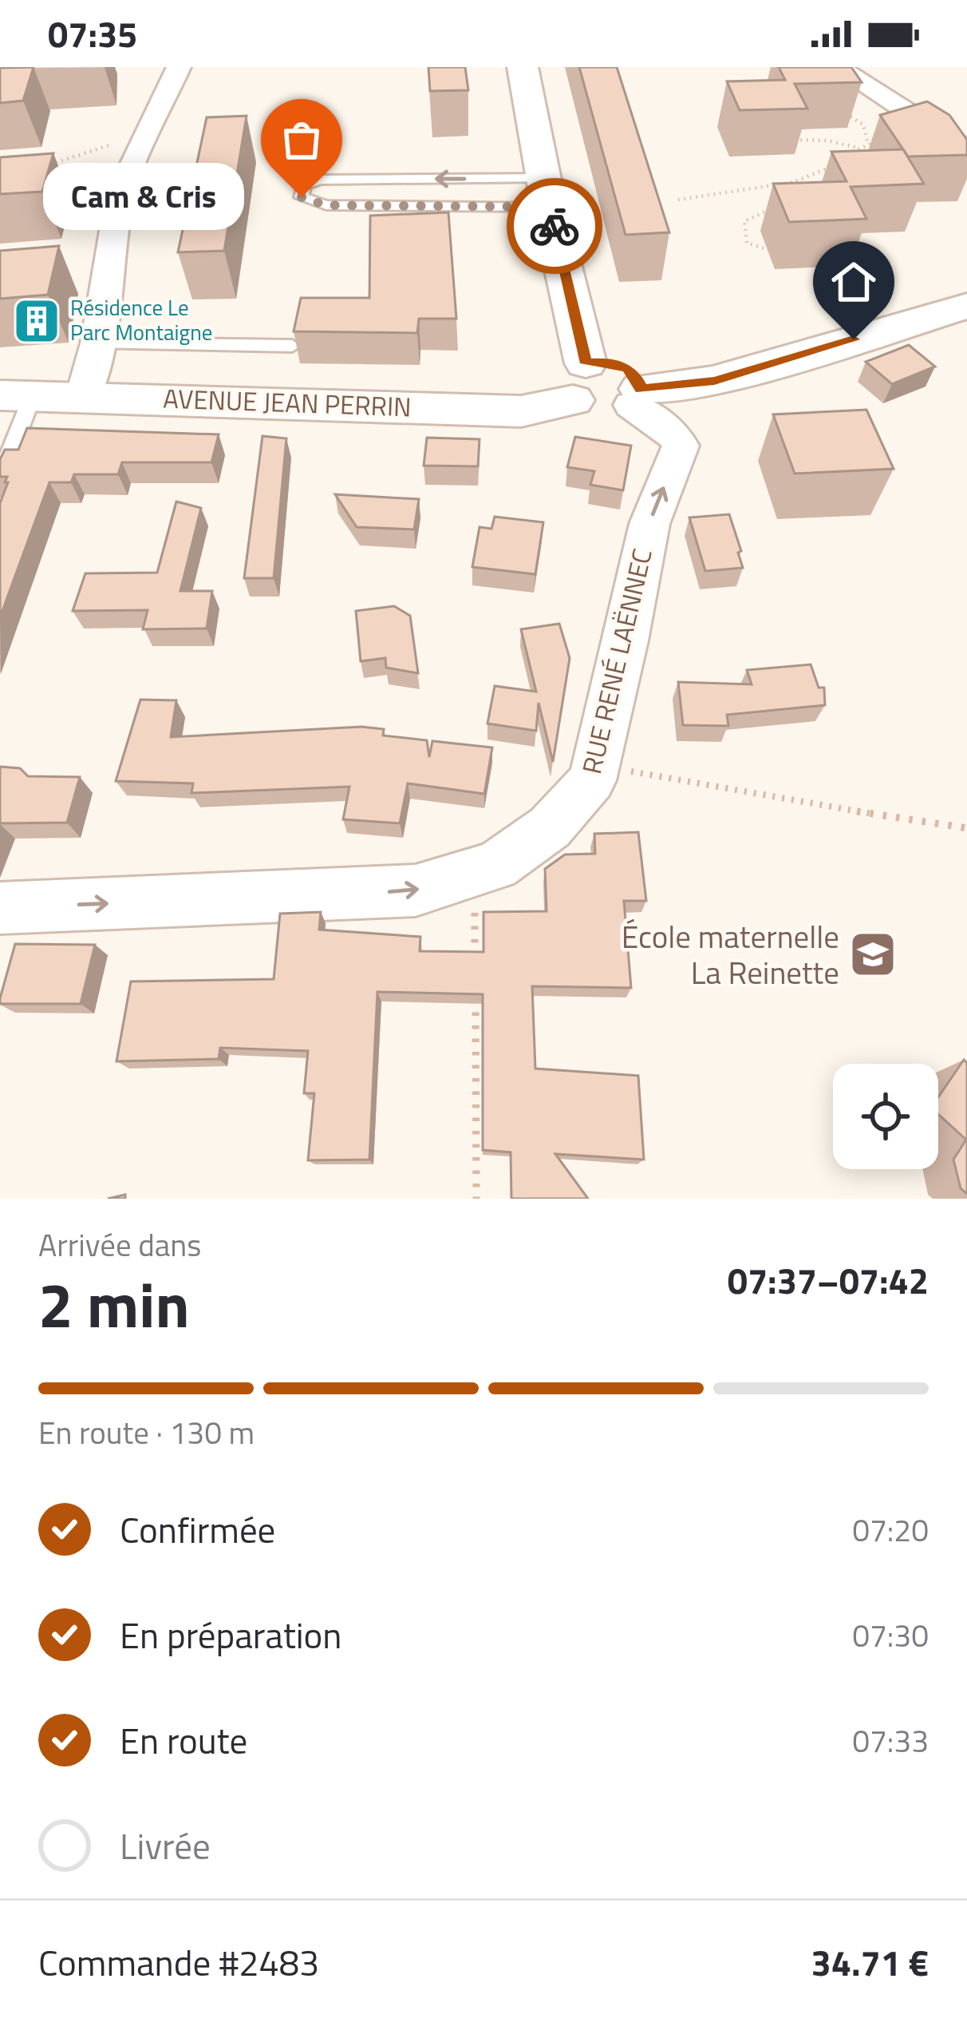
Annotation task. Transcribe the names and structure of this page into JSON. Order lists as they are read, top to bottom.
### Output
{
  "streets": {
    "street": ["AVENUE JEAN PERRIN", "RUE RENÉ LAËNNEC"]
  },
  "places": {
    "other": ["Cam & Cris"],
    "building": ["Résidence Le Parc Montaigne"],
    "school or university": ["École maternelle La Reinette"]
  },
  "page": {
    "status": "07:35",
    "bubble": "Cam & Cris",
    "heading": ["2 min", "Arrivée dans", "07:37–07:42"],
    "panel": ["Commande #2483", "34.71 €"],
    "bar": "En route · 130 m",
    "list": [
      ["Confirmée", "07:20"],
      ["En préparation", "07:30"],
      ["En route", "07:33"],
      "Livrée"
    ]
  }
}
